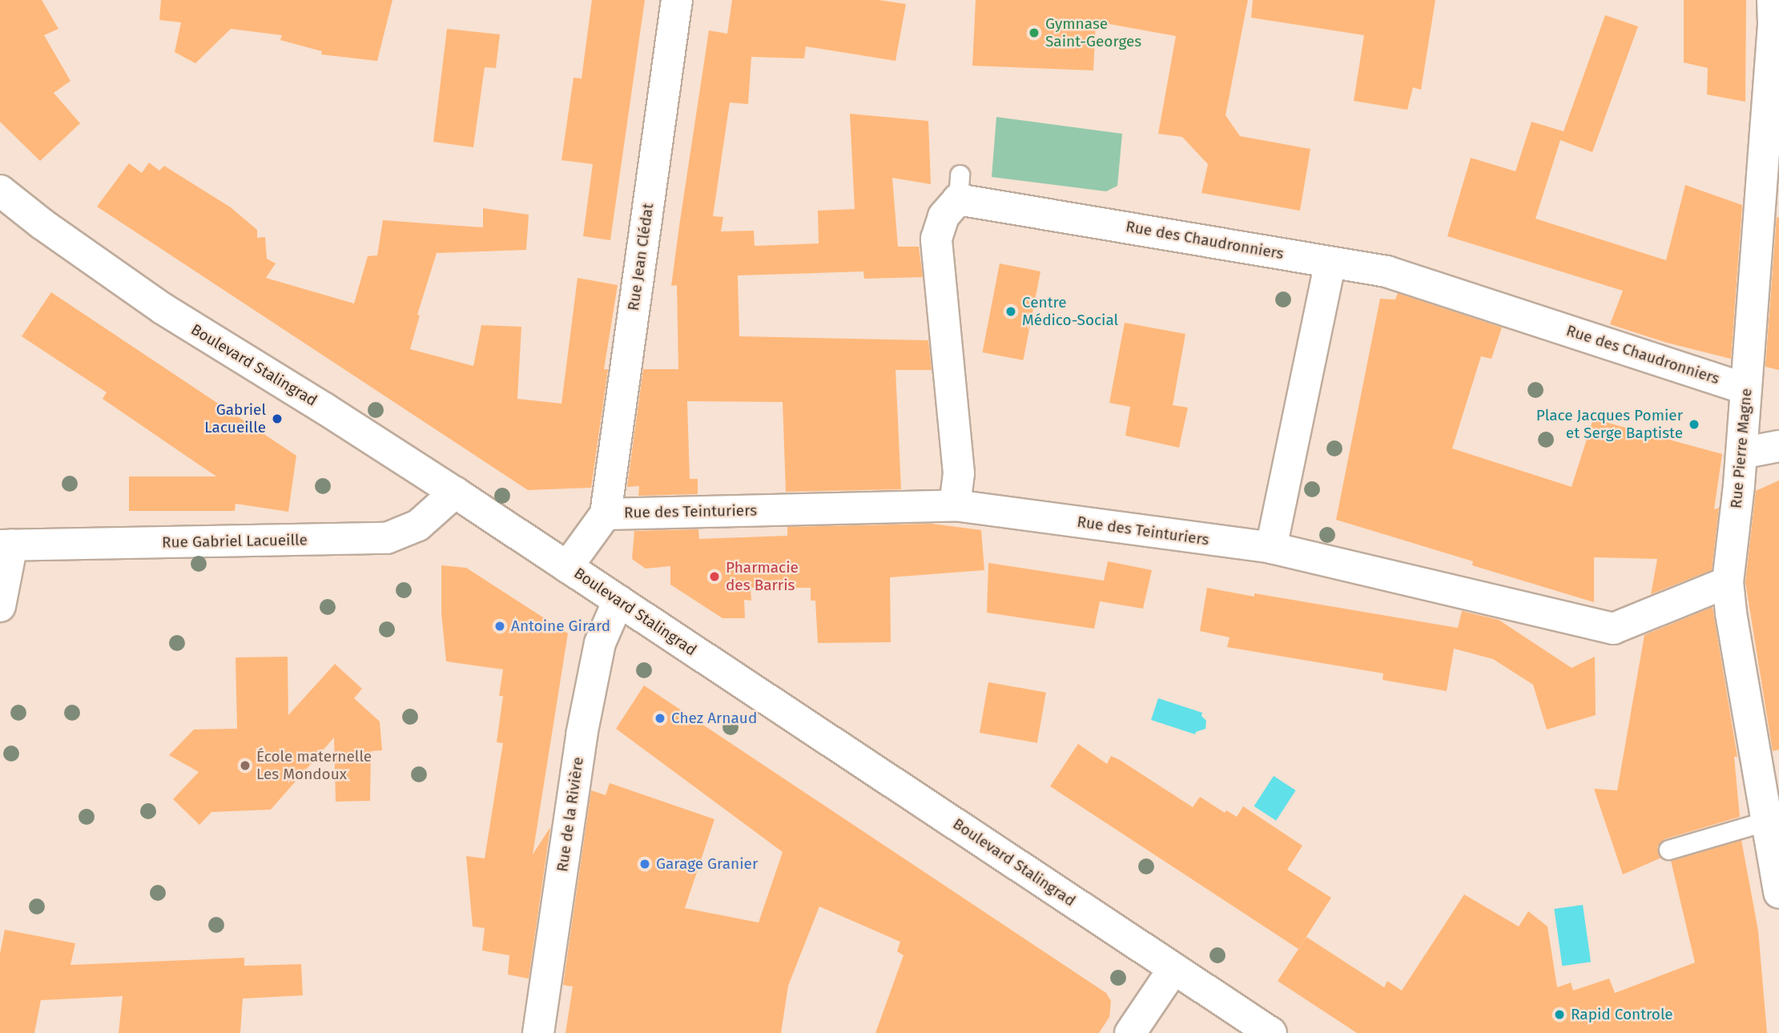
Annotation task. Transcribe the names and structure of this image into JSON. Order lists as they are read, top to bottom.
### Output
{
  "streets": {
    "street": [
      "Rue des Chaudronniers",
      "Rue Jean Clédat",
      "Boulevard Stalingrad",
      "Rue Pierre Magne",
      "Rue des Teinturiers",
      "Rue Gabriel Lacueille",
      "Rue de la Rivière"
    ]
  },
  "crossings": [
    ["Rue des Chaudronniers", "Rue Pierre Magne"],
    ["Rue des Chaudronniers", "Rue des Teinturiers"],
    ["Rue Jean Clédat", "Rue des Teinturiers"],
    ["Boulevard Stalingrad", "Rue des Teinturiers"],
    ["Boulevard Stalingrad", "Rue Gabriel Lacueille"],
    ["Boulevard Stalingrad", "Rue de la Rivière"],
    ["Rue Pierre Magne", "Rue des Teinturiers"]
  ],
  "places": [
    "Gymnase Saint-Georges",
    "Centre Médico-Social",
    "Gabriel Lacueille",
    "Place Jacques Pomier et Serge Baptiste",
    "Pharmacie des Barris",
    "Antoine Girard",
    "Chez Arnaud",
    "École maternelle Les Mondoux",
    "Garage Granier",
    "Rapid Controle"
  ]
}
